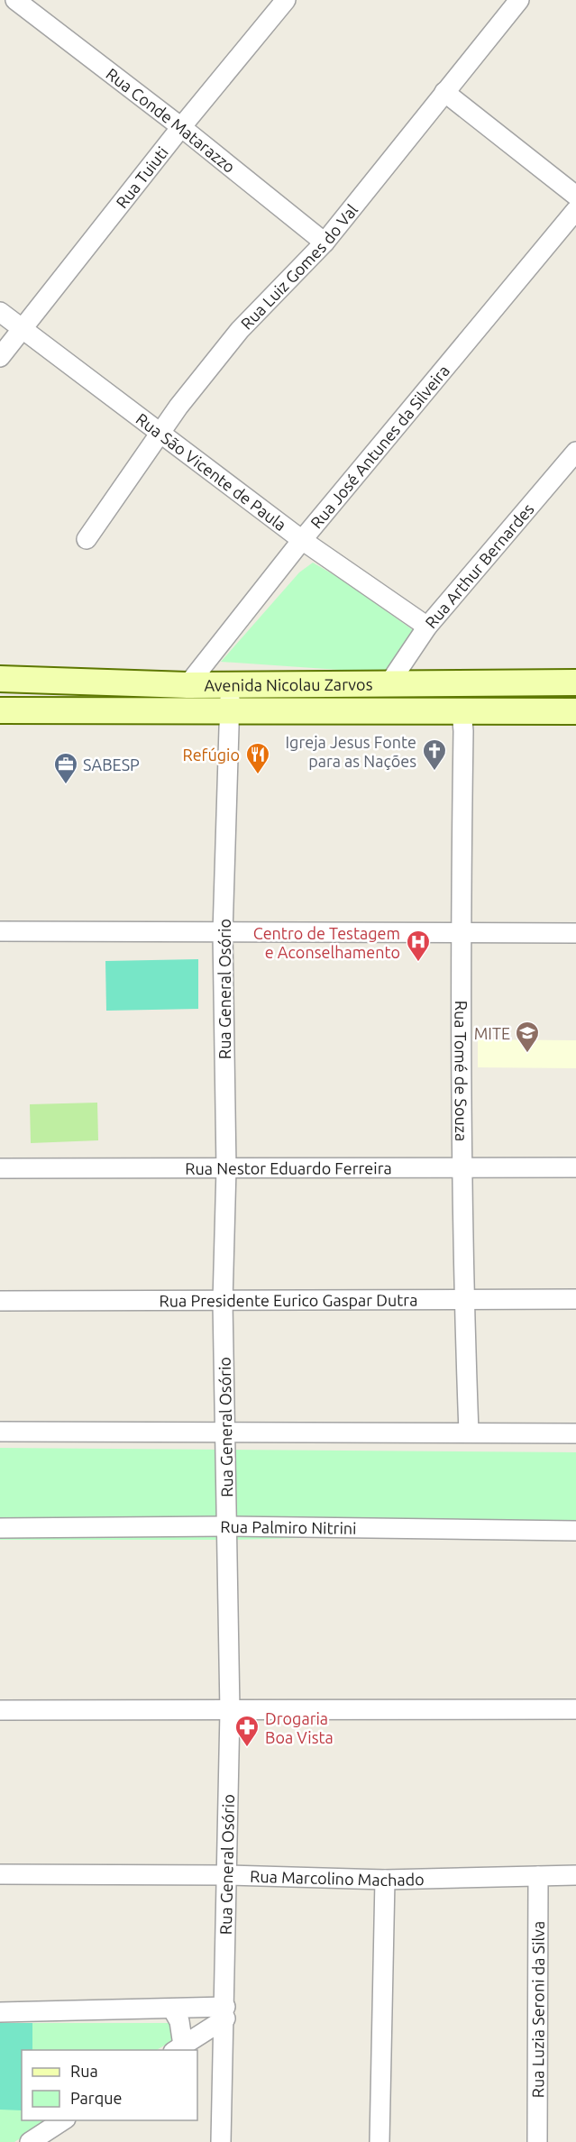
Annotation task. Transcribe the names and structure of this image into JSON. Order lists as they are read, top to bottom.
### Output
{
  "streets": {
    "main road": ["Avenida Nicolau Zarvos"],
    "street": [
      "Rua Conde Matarazzo",
      "Rua Tuiuti",
      "Rua Luiz Gomes do Val",
      "Rua José Antunes da Silveira",
      "Rua São Vicente de Paula",
      "Rua Arthur Bernardes",
      "Rua General Osório",
      "Rua Tomé de Souza",
      "Rua Nestor Eduardo Ferreira",
      "Rua Presidente Eurico Gaspar Dutra",
      "Rua Palmiro Nitrini",
      "Rua Marcolino Machado",
      "Rua Luzia Seroni da Silva"
    ]
  },
  "crossings": [
    ["Rua Conde Matarazzo", "Rua Tuiuti"],
    ["Rua Conde Matarazzo", "Rua Luiz Gomes do Val"],
    ["Rua Tuiuti", "Rua São Vicente de Paula"],
    ["Rua Luiz Gomes do Val", "Rua São Vicente de Paula"],
    ["Rua José Antunes da Silveira", "Rua São Vicente de Paula"],
    ["Rua José Antunes da Silveira", "Avenida Nicolau Zarvos"],
    ["Rua São Vicente de Paula", "Rua Arthur Bernardes"],
    ["Rua Arthur Bernardes", "Avenida Nicolau Zarvos"],
    ["Avenida Nicolau Zarvos", "Rua General Osório"],
    ["Avenida Nicolau Zarvos", "Rua Tomé de Souza"],
    ["Rua General Osório", "Rua Nestor Eduardo Ferreira"],
    ["Rua General Osório", "Rua Presidente Eurico Gaspar Dutra"],
    ["Rua General Osório", "Rua Palmiro Nitrini"],
    ["Rua General Osório", "Rua Marcolino Machado"],
    ["Rua Tomé de Souza", "Rua Nestor Eduardo Ferreira"],
    ["Rua Tomé de Souza", "Rua Presidente Eurico Gaspar Dutra"],
    ["Rua Marcolino Machado", "Rua Luzia Seroni da Silva"]
  ],
  "places": {
    "church": ["Igreja Jesus Fonte para as Nações"],
    "restaurant": ["Refúgio"],
    "office": ["SABESP"],
    "hospital": ["Centro de Testagem e Aconselhamento"],
    "school or university": ["MITE"],
    "pharmacy": ["Drogaria Boa Vista"]
  },
  "legend": ["Rua", "Parque"]
}
